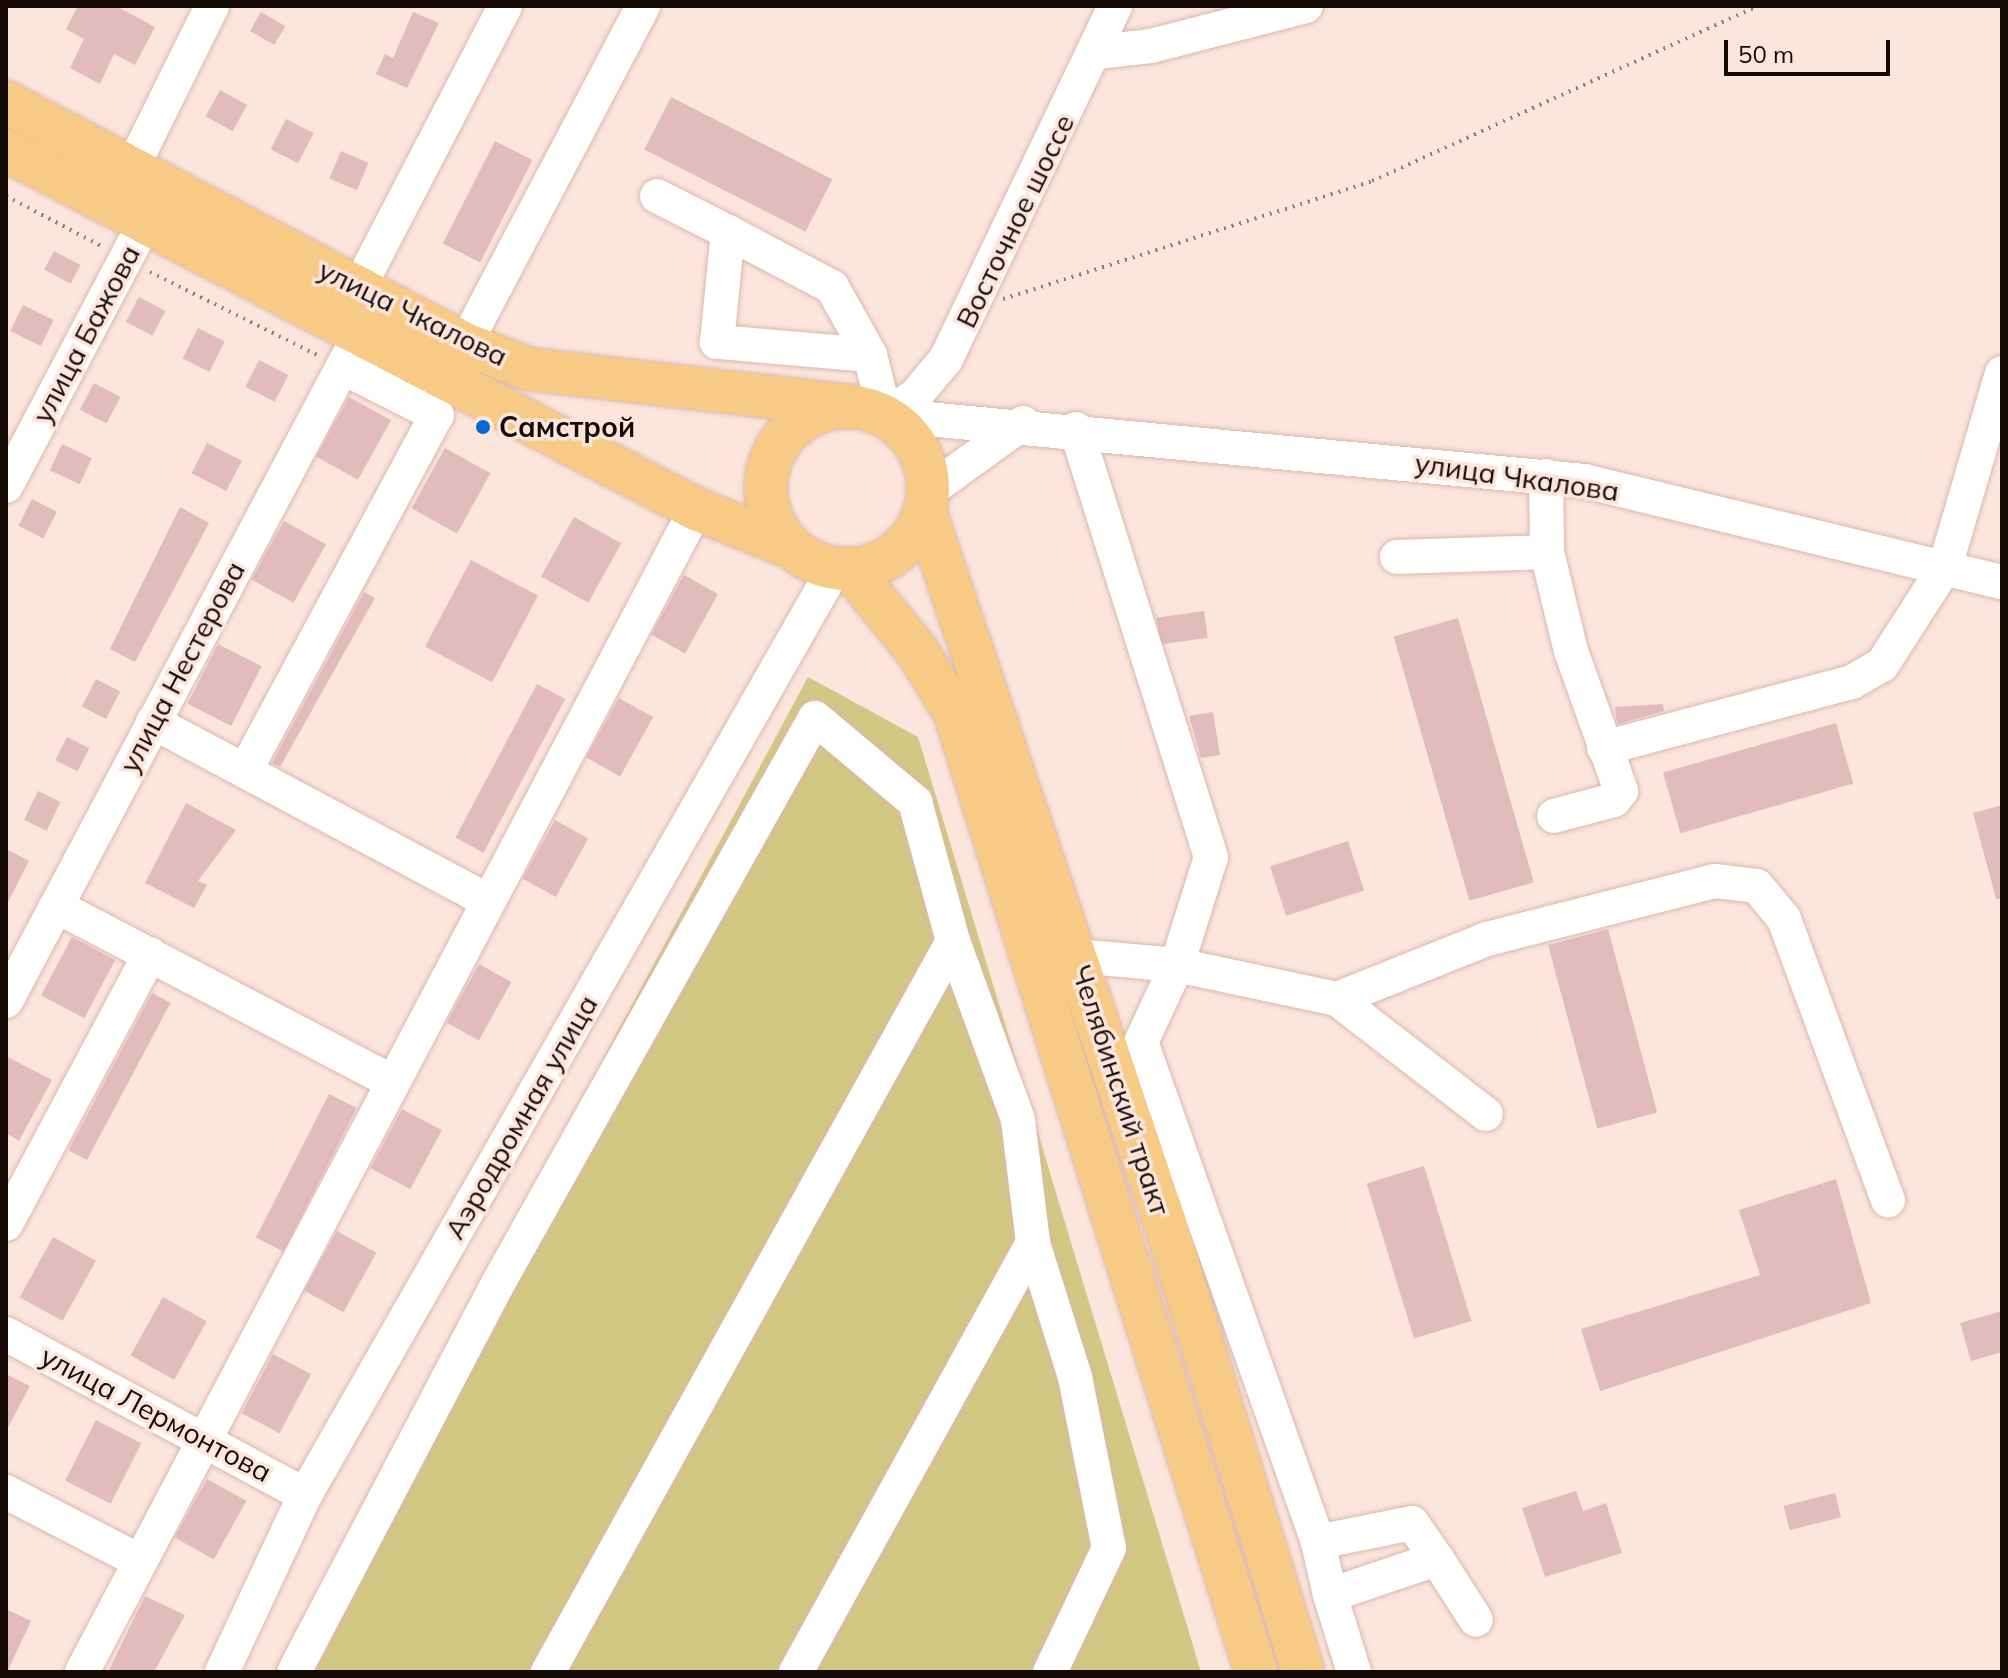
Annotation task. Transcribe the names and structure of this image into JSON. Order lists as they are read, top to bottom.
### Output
{
  "streets": {
    "main road": ["улица Чкалова", "Челябинский тракт"],
    "street": [
      "Восточное шоссе",
      "улица Бажова",
      "улица Нестерова",
      "Аэродромная улица",
      "улица Лермонтова"
    ]
  },
  "crossings": [
    ["Восточное шоссе", "улица Чкалова"],
    ["Восточное шоссе", "Челябинский тракт"],
    ["Восточное шоссе", "Аэродромная улица"],
    ["улица Чкалова", "улица Бажова"],
    ["улица Чкалова", "улица Нестерова"],
    ["улица Чкалова", "Челябинский тракт"],
    ["улица Чкалова", "Аэродромная улица"],
    ["Челябинский тракт", "Аэродромная улица"],
    ["Аэродромная улица", "улица Лермонтова"]
  ],
  "places": ["Самстрой"],
  "scale_bar": "50 m"
}
